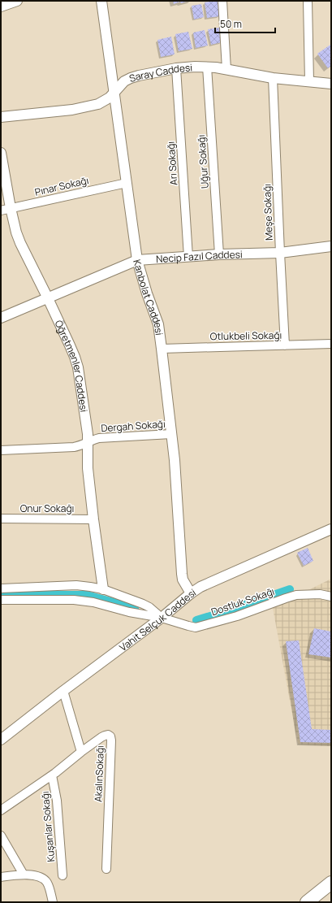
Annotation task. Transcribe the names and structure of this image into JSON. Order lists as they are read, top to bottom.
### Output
{
  "streets": {
    "street": [
      "Saray Caddesi",
      "Uğur Sokağı",
      "Arı Sokağı",
      "Pınar Sokağı",
      "Meşe Sokağı",
      "Necip Fazıl Caddesi",
      "Kanbolat Caddesi",
      "Otlukbeli Sokağı",
      "Öğretmenler Caddesi",
      "Dergah Sokağı",
      "Onur Sokağı",
      "Dostluk Sokağı",
      "Vahit Selçuk Caddesi",
      "AkalınSokağı",
      "Kuşanlar Sokağı"
    ]
  },
  "crossings": [
    ["Saray Caddesi", "Uğur Sokağı"],
    ["Saray Caddesi", "Arı Sokağı"],
    ["Saray Caddesi", "Meşe Sokağı"],
    ["Saray Caddesi", "Kanbolat Caddesi"],
    ["Uğur Sokağı", "Necip Fazıl Caddesi"],
    ["Arı Sokağı", "Necip Fazıl Caddesi"],
    ["Pınar Sokağı", "Kanbolat Caddesi"],
    ["Pınar Sokağı", "Öğretmenler Caddesi"],
    ["Meşe Sokağı", "Necip Fazıl Caddesi"],
    ["Meşe Sokağı", "Otlukbeli Sokağı"],
    ["Necip Fazıl Caddesi", "Kanbolat Caddesi"],
    ["Necip Fazıl Caddesi", "Öğretmenler Caddesi"],
    ["Kanbolat Caddesi", "Otlukbeli Sokağı"],
    ["Kanbolat Caddesi", "Dergah Sokağı"],
    ["Kanbolat Caddesi", "Vahit Selçuk Caddesi"],
    ["Öğretmenler Caddesi", "Dergah Sokağı"],
    ["Öğretmenler Caddesi", "Onur Sokağı"],
    ["Öğretmenler Caddesi", "Dostluk Sokağı"],
    ["Dostluk Sokağı", "Vahit Selçuk Caddesi"],
    ["AkalınSokağı", "Kuşanlar Sokağı"]
  ],
  "scale_bar": "50 m"
}
